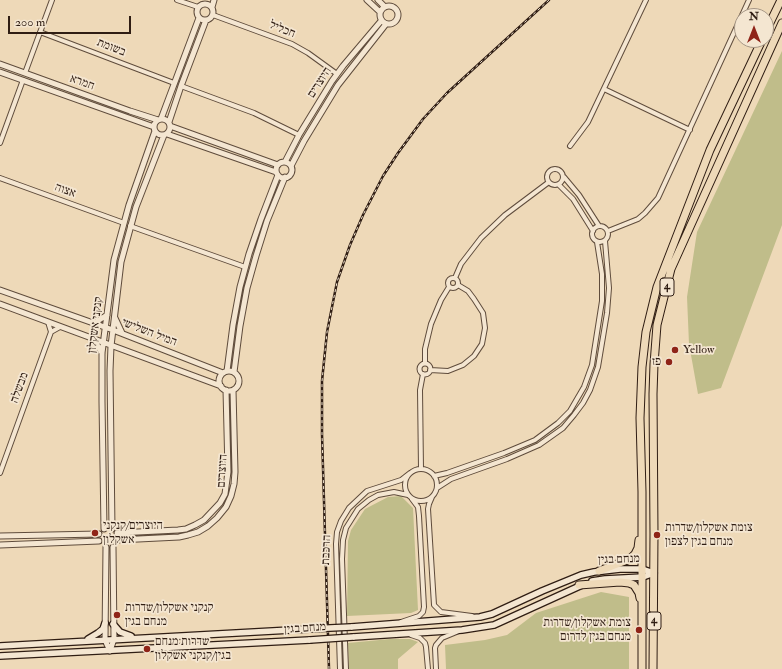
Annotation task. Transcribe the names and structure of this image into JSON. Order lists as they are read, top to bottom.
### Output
{
  "streets": {
    "highway": ["4"],
    "main road": ["מנחם בגין"],
    "street": [
      "חכליל",
      "בשומת",
      "חמרא",
      "היוצרים",
      "אצוה",
      "קנקני אשקלון",
      "המיל השלישי",
      "מבשלה",
      "הרכבת"
    ]
  },
  "crossings": [
    ["חכליל", "היוצרים"],
    ["חמרא", "קנקני אשקלון"],
    ["היוצרים", "קנקני אשקלון"],
    ["היוצרים", "המיל השלישי"],
    ["אצוה", "קנקני אשקלון"],
    ["4", "מנחם בגין"],
    ["קנקני אשקלון", "המיל השלישי"]
  ],
  "places": [
    "Yellow",
    "פז",
    "היוצרים/קנקני אשקלון",
    "צומת אשקלון/שדרות מנחם בגין לצפון",
    "קנקני אשקלון/שדרות מנחם בגין",
    "צומת אשקלון/שדרות מנחם בגין לדרום",
    "שדרות מנחם בגין/קנקני אשקלון"
  ],
  "scale_bar": "200 m",
  "north": "top"
}
